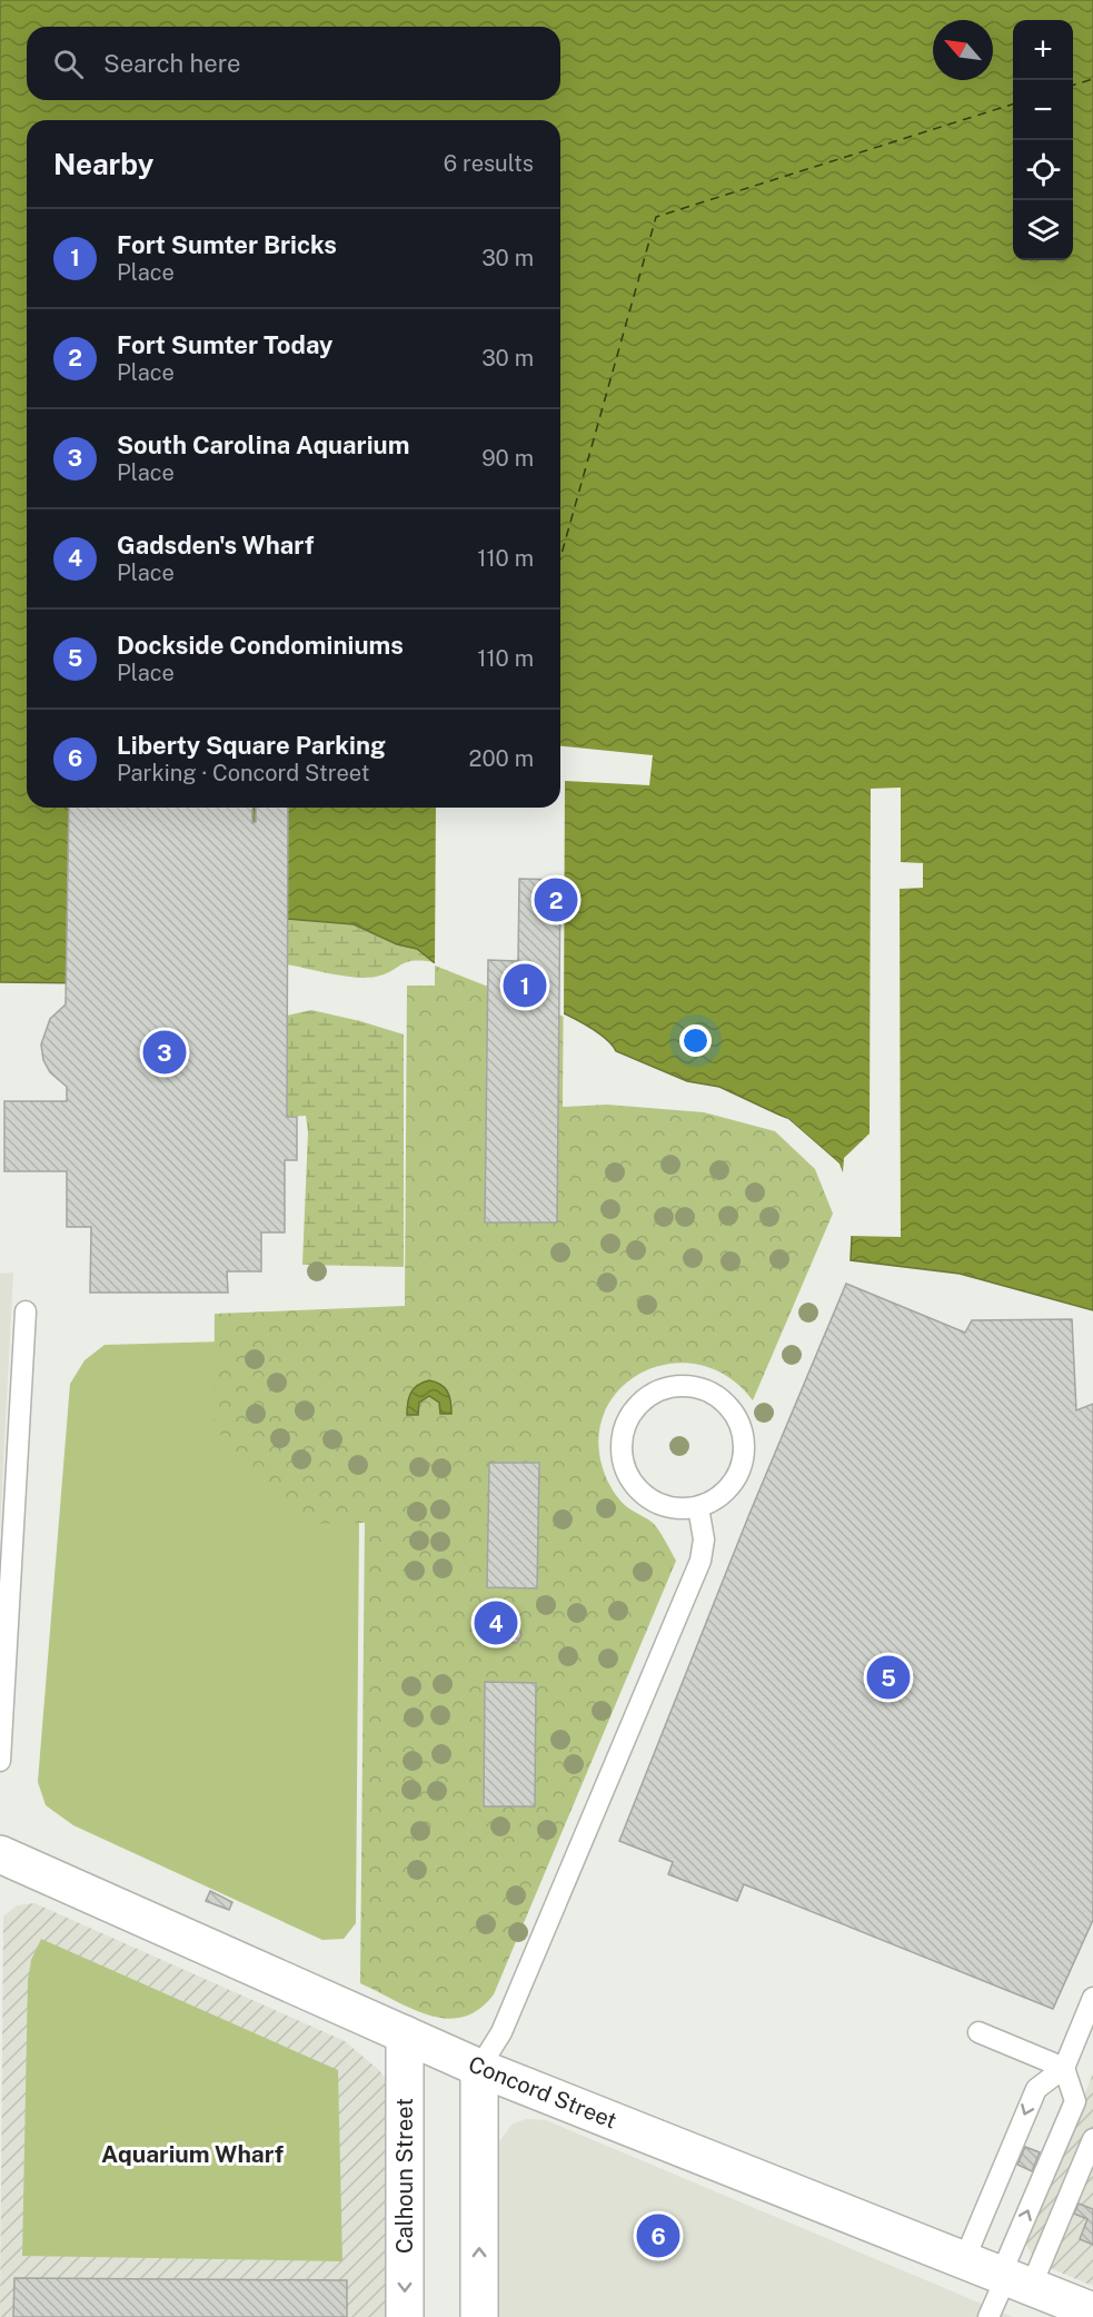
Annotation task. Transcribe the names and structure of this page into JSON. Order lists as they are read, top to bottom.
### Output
{
  "streets": {
    "street": ["Concord Street", "Calhoun Street"]
  },
  "crossings": [
    ["Concord Street", "Calhoun Street"]
  ],
  "districts": ["Aquarium Wharf"],
  "north": "top left",
  "page": {
    "map_buttons": ["+", "−"],
    "search": "Search here",
    "heading": ["Nearby", "6 results"],
    "list": [
      {
        "mark": "1",
        "name": "Fort Sumter Bricks",
        "note": "Place",
        "value": "30 m"
      },
      {
        "mark": "2",
        "name": "Fort Sumter Today",
        "note": "Place",
        "value": "30 m"
      },
      {
        "mark": "3",
        "name": "South Carolina Aquarium",
        "note": "Place",
        "value": "90 m"
      },
      {
        "mark": "4",
        "name": "Gadsden's Wharf",
        "note": "Place",
        "value": "110 m"
      },
      {
        "mark": "5",
        "name": "Dockside Condominiums",
        "note": "Place",
        "value": "110 m"
      },
      {
        "mark": "6",
        "name": "Liberty Square Parking",
        "note": "Parking · Concord Street",
        "value": "200 m"
      }
    ],
    "pins": [
      "2",
      "1",
      "3",
      "4",
      "5",
      "6"
    ]
  }
}
